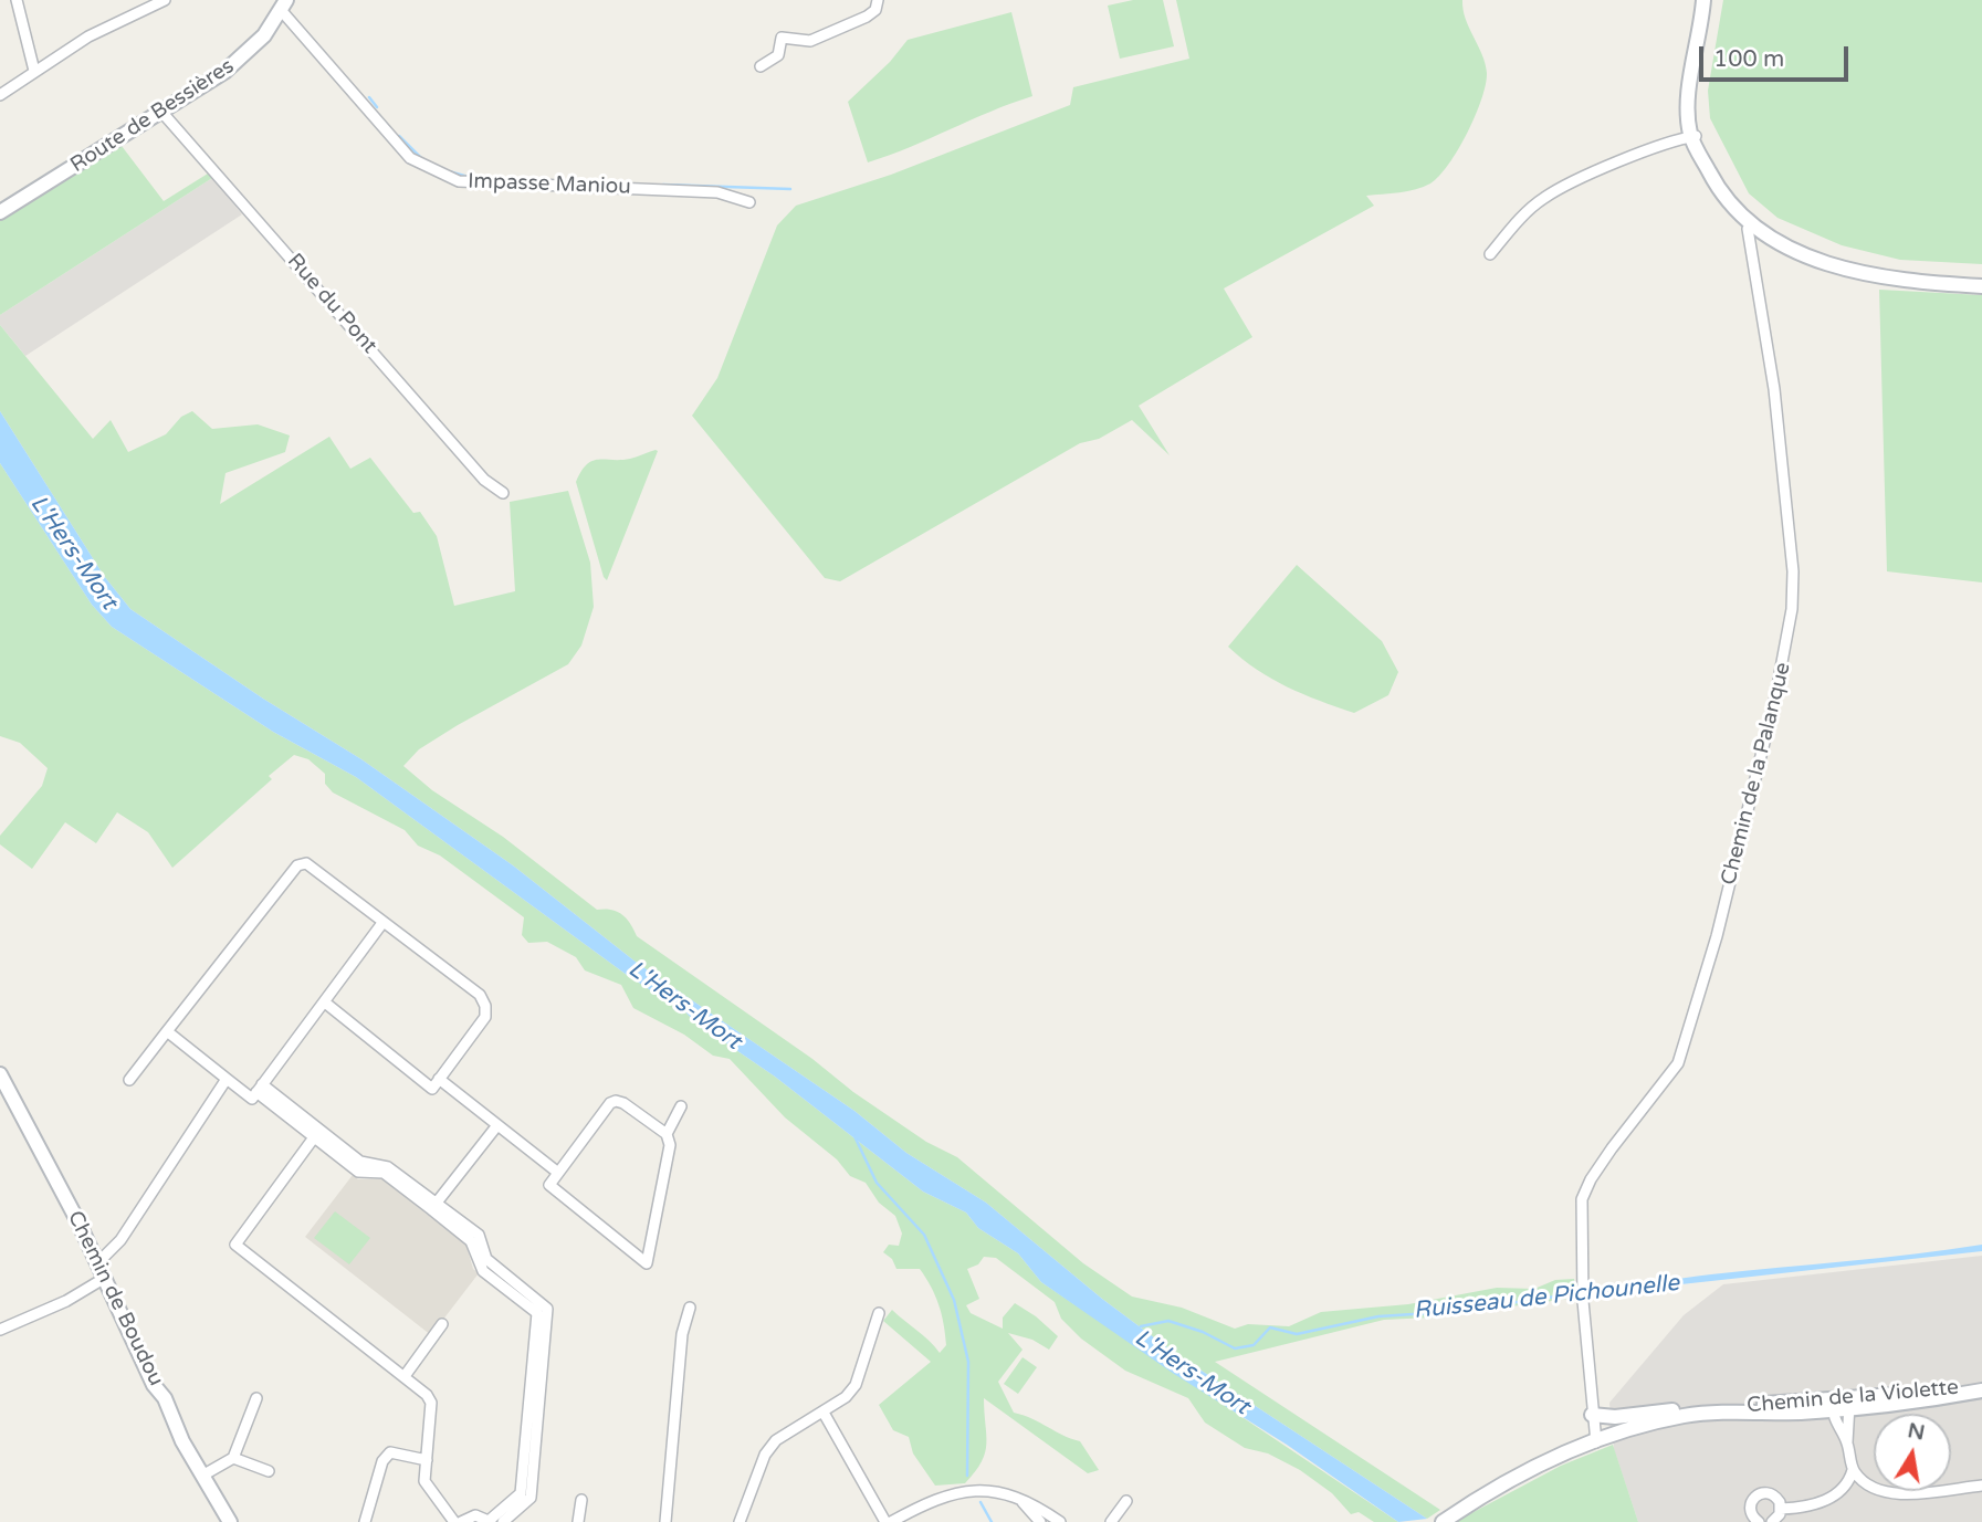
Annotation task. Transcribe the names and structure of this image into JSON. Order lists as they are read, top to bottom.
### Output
{
  "streets": {
    "street": [
      "Route de Bessières",
      "Impasse Maniou",
      "Rue du Pont",
      "Chemin de la Palanque",
      "Chemin de Boudou",
      "Chemin de la Violette"
    ]
  },
  "crossings": [
    ["Route de Bessières", "Impasse Maniou"],
    ["Route de Bessières", "Rue du Pont"],
    ["Chemin de la Palanque", "Chemin de la Violette"]
  ],
  "water": ["L'Hers-Mort", "Ruisseau de Pichounelle"],
  "scale_bar": "100 m",
  "north": "top"
}
